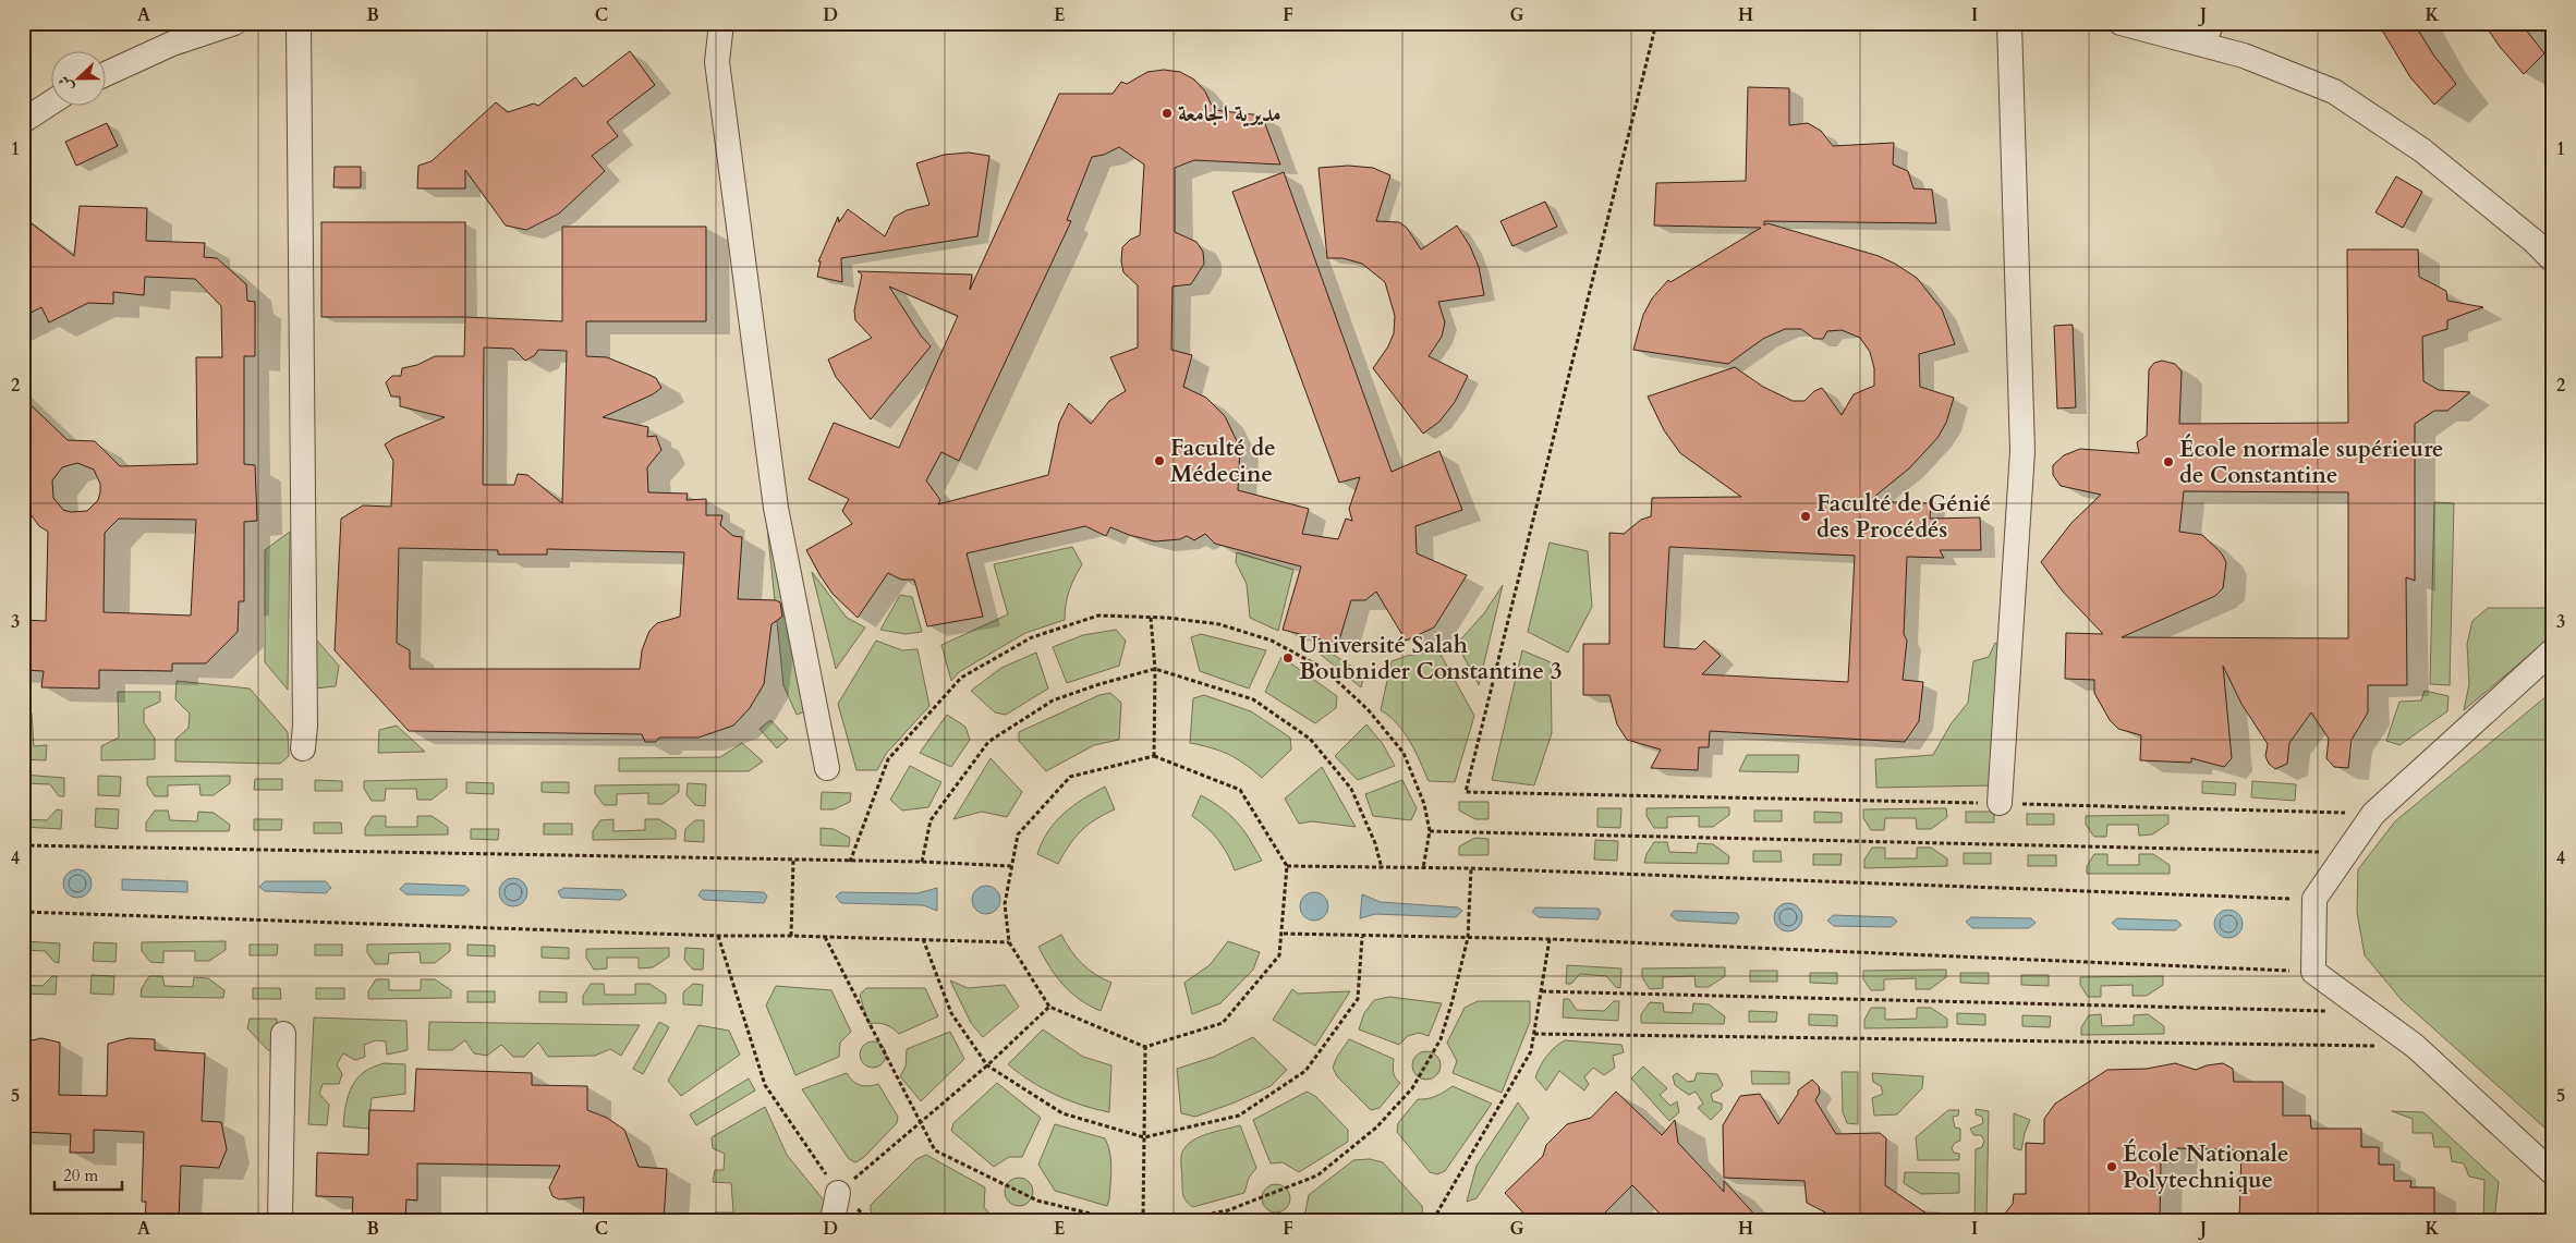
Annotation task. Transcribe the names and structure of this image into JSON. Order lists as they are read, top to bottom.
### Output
{
  "places": [
    "مديرية الجامعة",
    "Faculté de Médecine",
    "École normale supérieure de Constantine",
    "Faculté de Génié des Procédés",
    "Université Salah Boubnider Constantine 3",
    "École Nationale Polytechnique"
  ],
  "scale_bar": "20 m",
  "north": "left",
  "grid": {
    "columns": [
      "A",
      "B",
      "C",
      "D",
      "E",
      "F",
      "G",
      "H",
      "I",
      "J",
      "K"
    ],
    "rows": [
      "1",
      "2",
      "3",
      "4",
      "5"
    ]
  }
}
